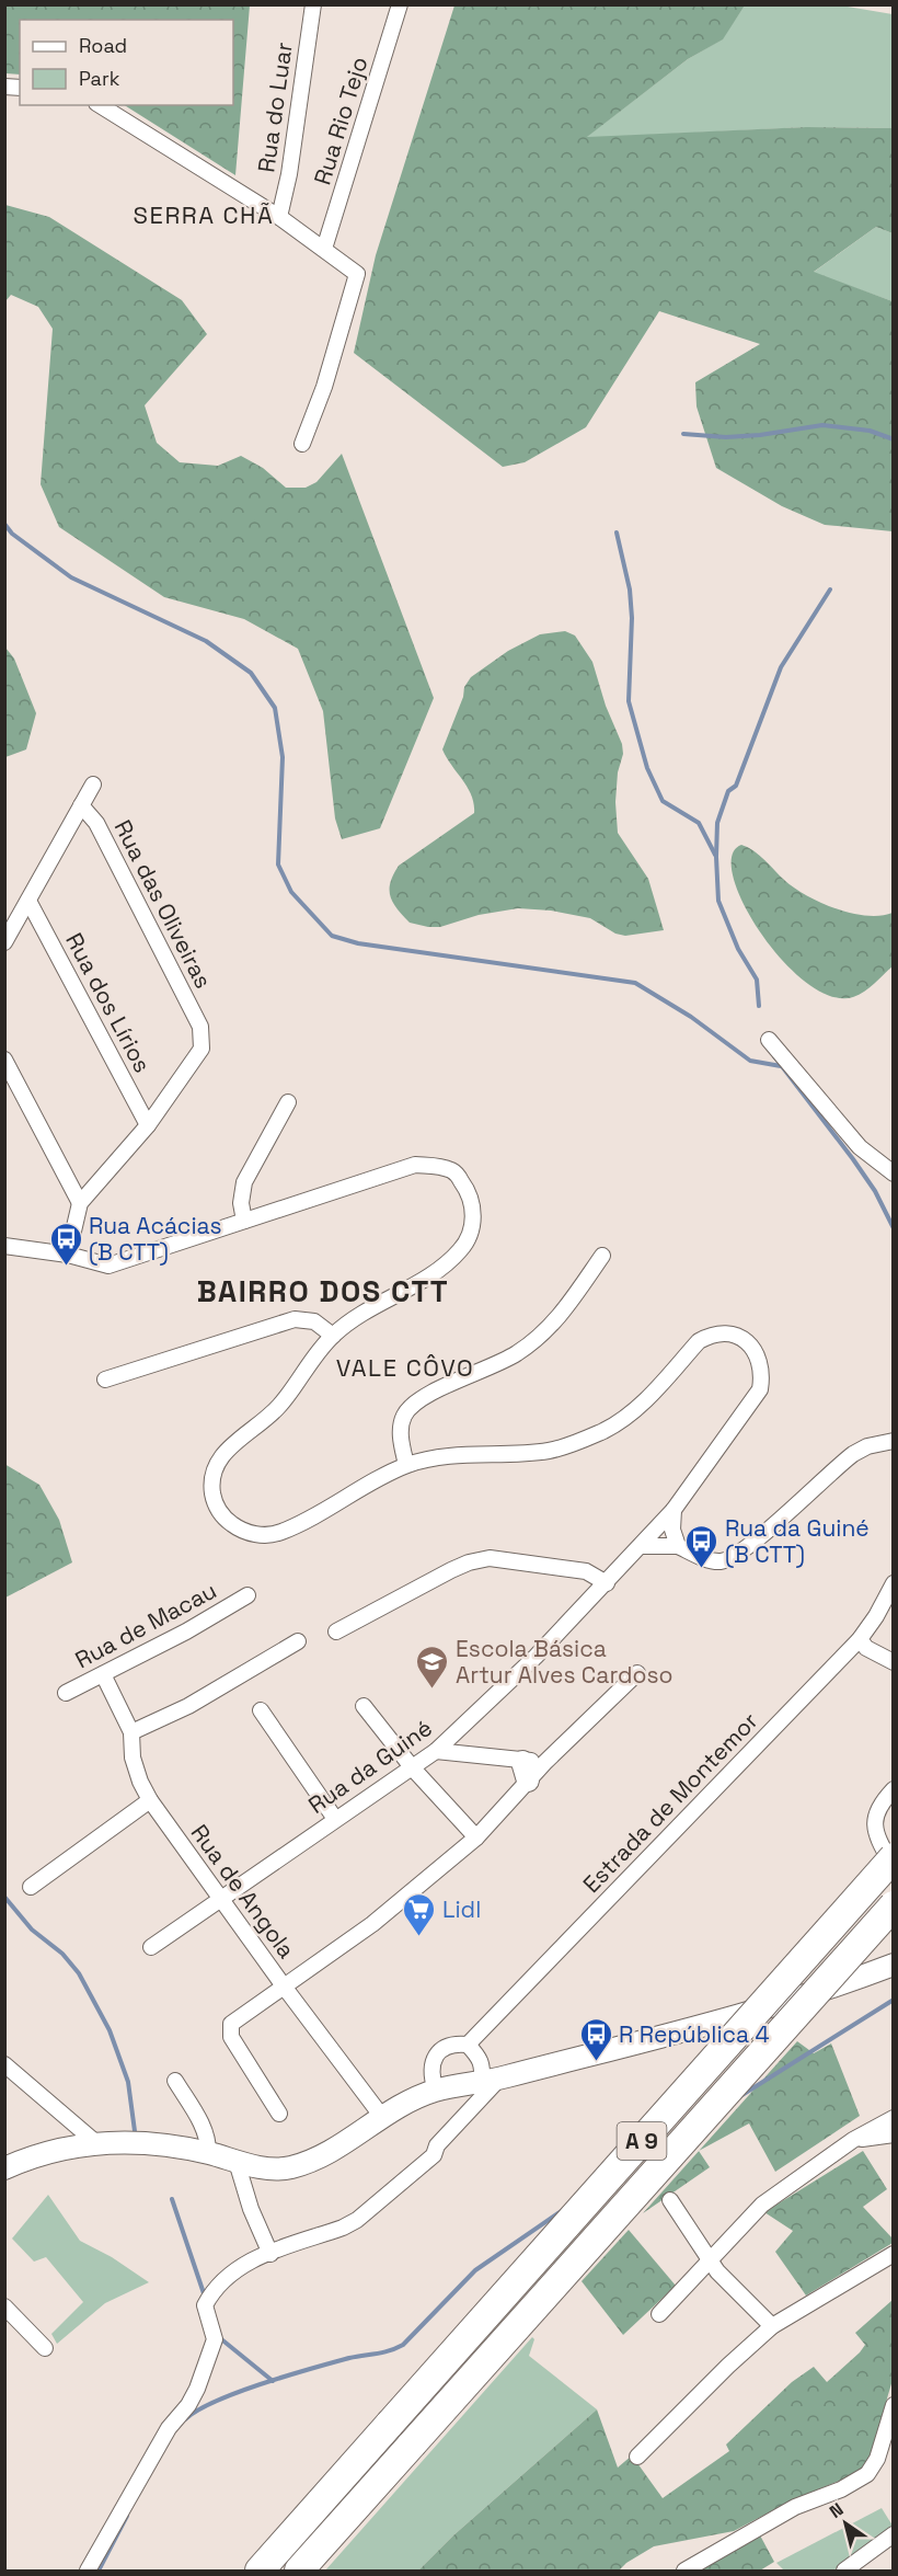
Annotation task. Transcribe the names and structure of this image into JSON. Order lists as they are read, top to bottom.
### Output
{
  "streets": {
    "highway": ["A 9"],
    "street": [
      "Rua do Luar",
      "Rua Rio Tejo",
      "Rua das Oliveiras",
      "Rua dos Lírios",
      "Rua de Macau",
      "Rua da Guiné",
      "Estrada de Montemor",
      "Rua de Angola"
    ]
  },
  "crossings": [
    ["Rua das Oliveiras", "Rua dos Lírios"],
    ["Rua de Macau", "Rua de Angola"],
    ["Rua da Guiné", "Rua de Angola"]
  ],
  "districts": ["SERRA CHÃ", "BAIRRO DOS CTT", "VALE CÔVO"],
  "places": {
    "bus stop": ["Rua Acácias (B CTT)", "Rua da Guiné (B CTT)", "R República 4"],
    "school or university": ["Escola Básica Artur Alves Cardoso"],
    "supermarket": ["Lidl"]
  },
  "legend": ["Road", "Park"],
  "north": "top left"
}
